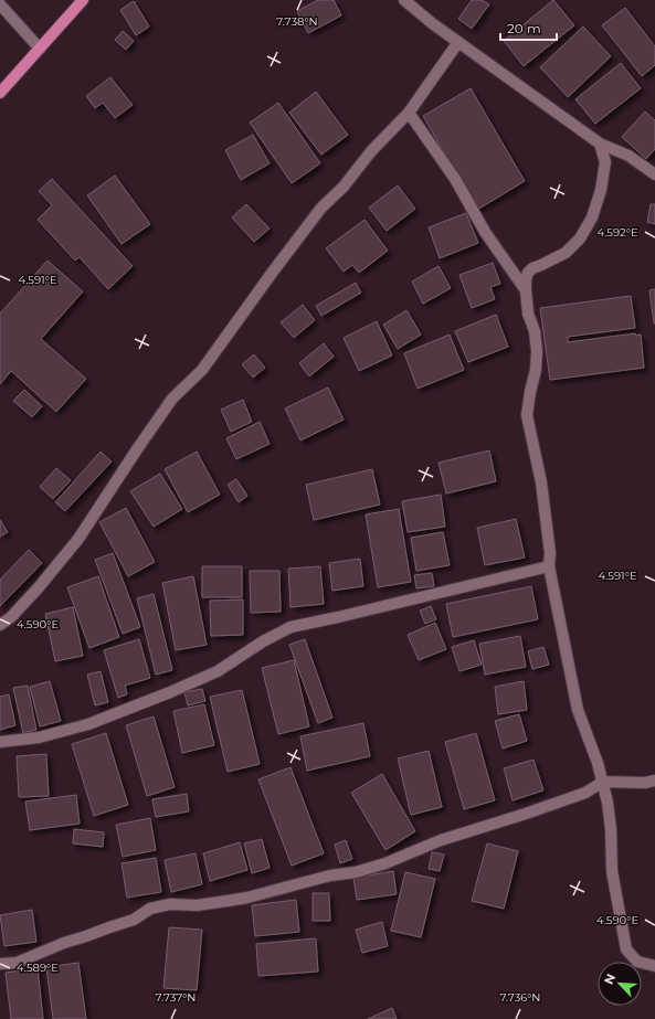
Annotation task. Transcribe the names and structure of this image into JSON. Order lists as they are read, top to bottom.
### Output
{
  "scale_bar": "20 m",
  "north": "top left",
  "coordinates": [
    "7.738°N",
    "4.592°E",
    "4.591°E",
    "4.590°E",
    "4.589°E",
    "7.737°N",
    "7.736°N"
  ]
}
